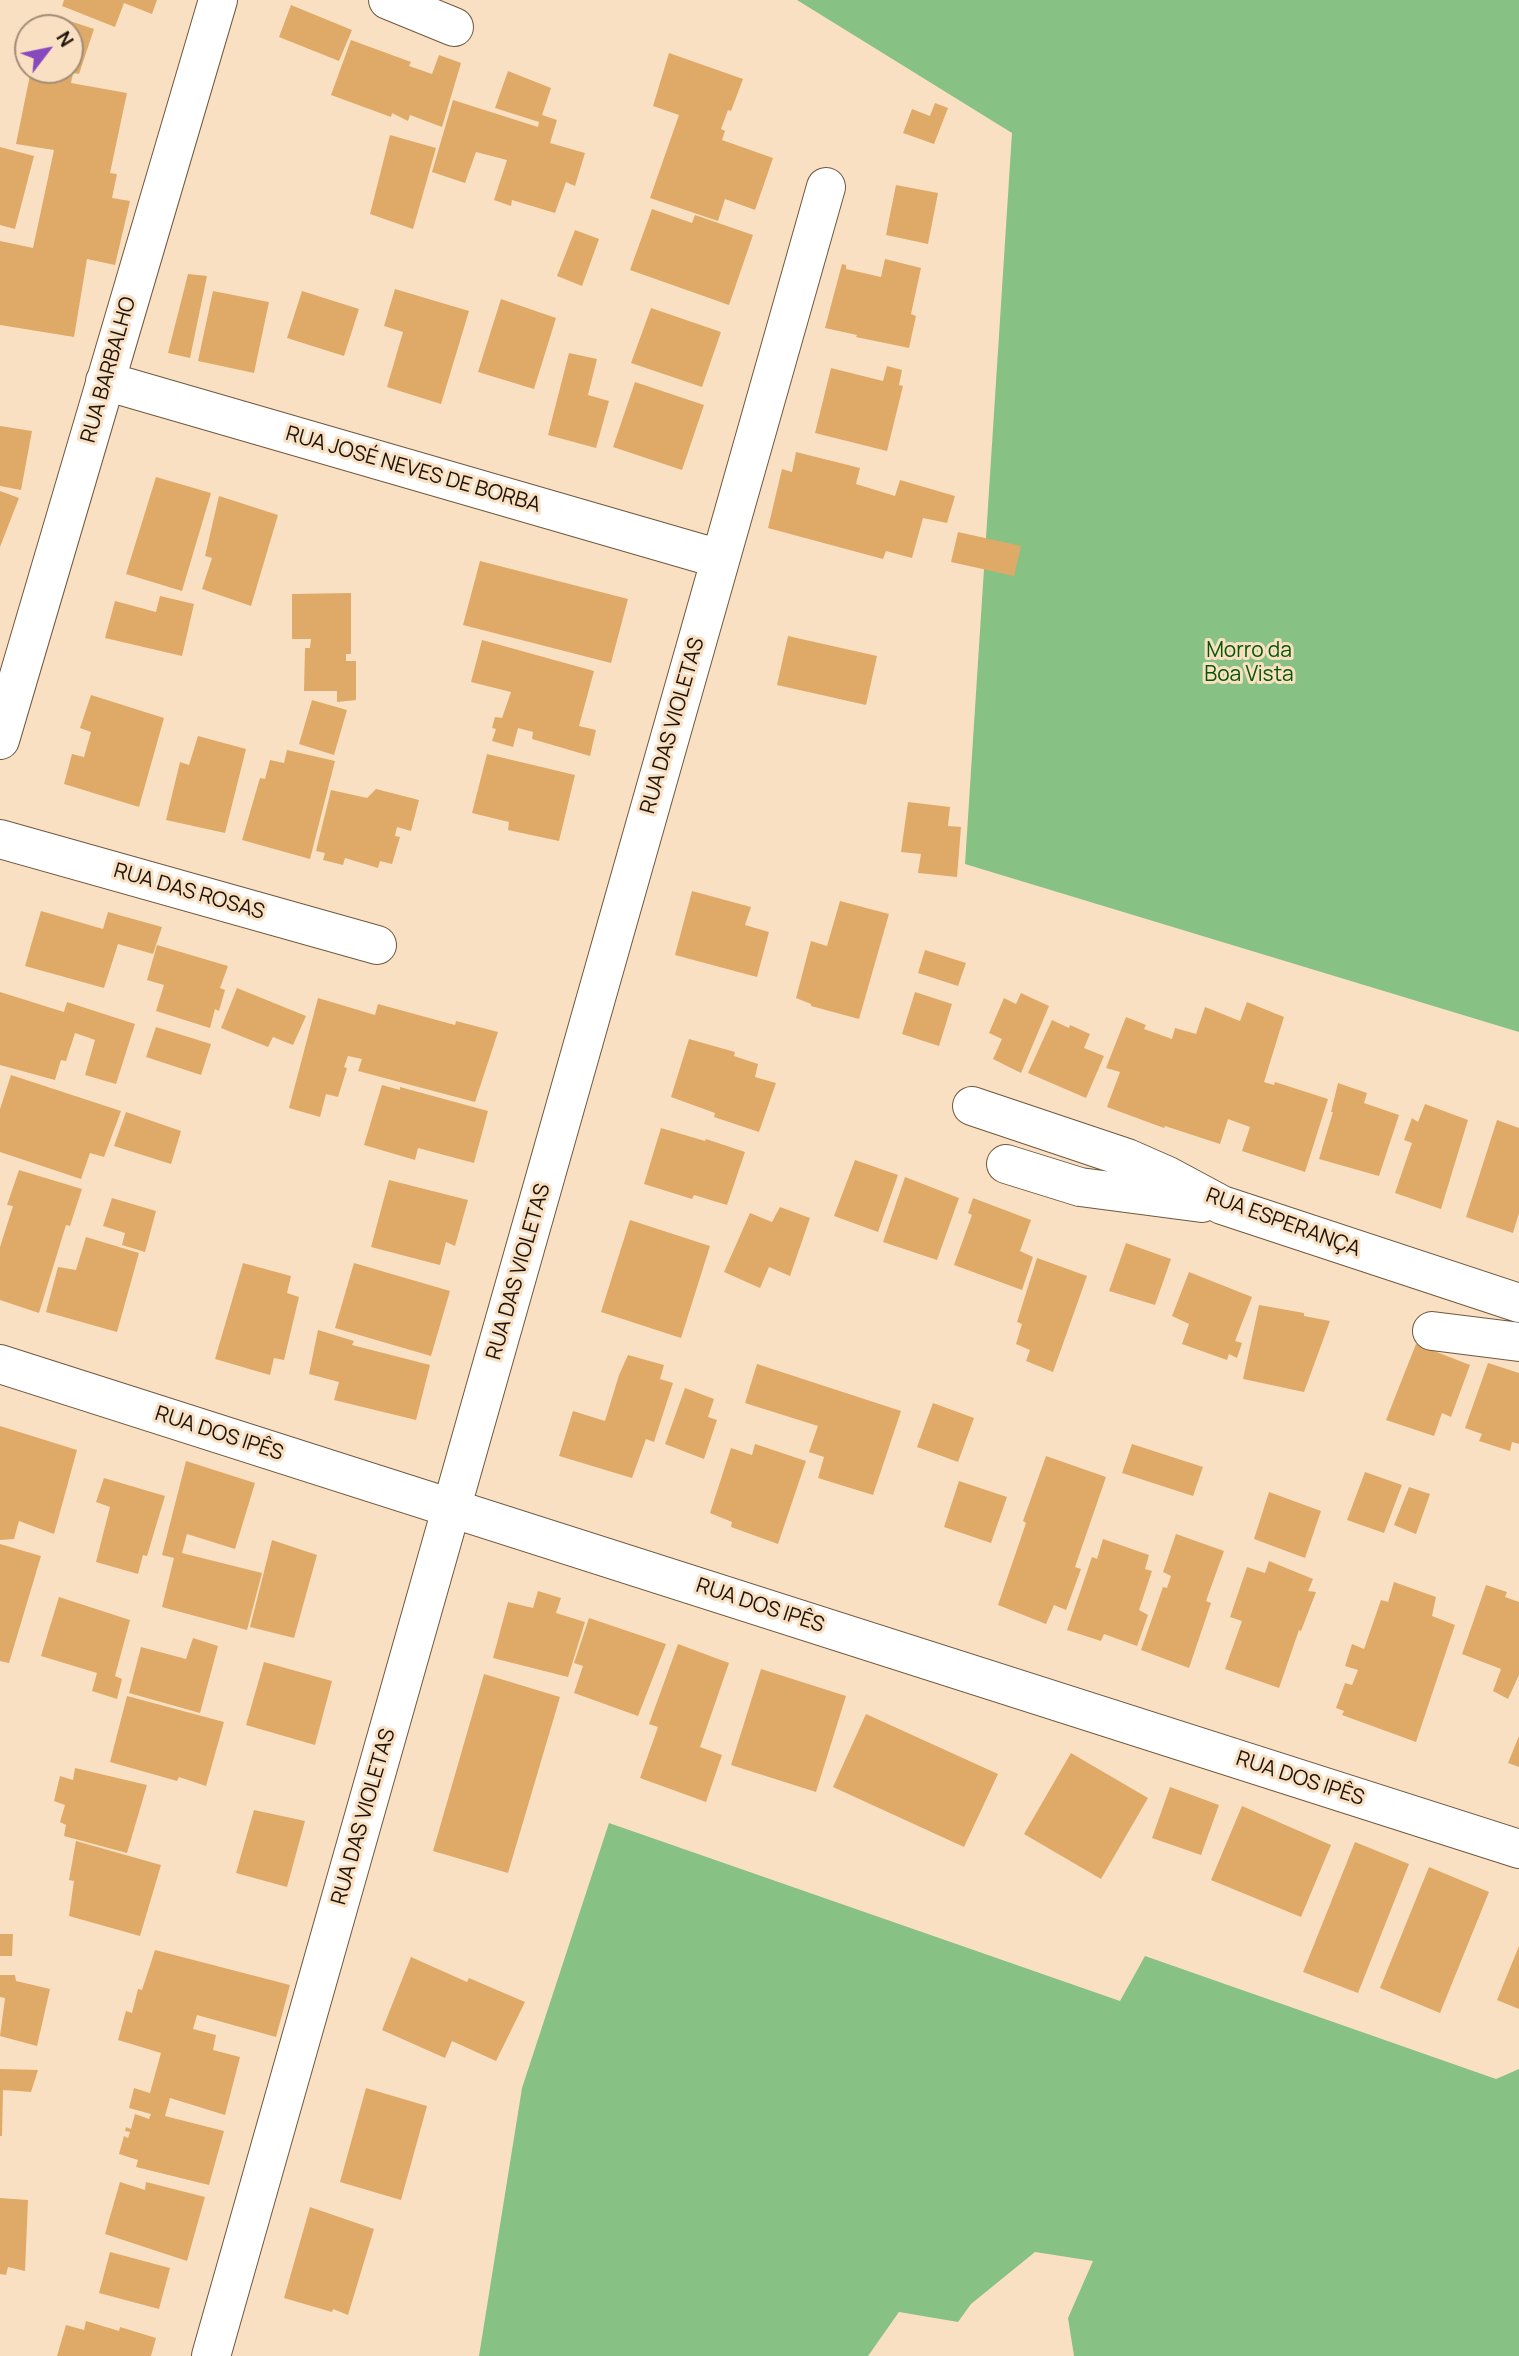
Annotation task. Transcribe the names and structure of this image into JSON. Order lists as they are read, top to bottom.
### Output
{
  "streets": {
    "street": [
      "RUA BARBALHO",
      "RUA JOSÉ NEVES DE BORBA",
      "RUA DAS VIOLETAS",
      "RUA DAS ROSAS",
      "RUA ESPERANÇA",
      "RUA DOS IPÊS"
    ]
  },
  "crossings": [
    ["RUA BARBALHO", "RUA JOSÉ NEVES DE BORBA"],
    ["RUA JOSÉ NEVES DE BORBA", "RUA DAS VIOLETAS"],
    ["RUA DAS VIOLETAS", "RUA DOS IPÊS"]
  ],
  "parks": ["Morro da Boa Vista"],
  "north": "top right"
}
